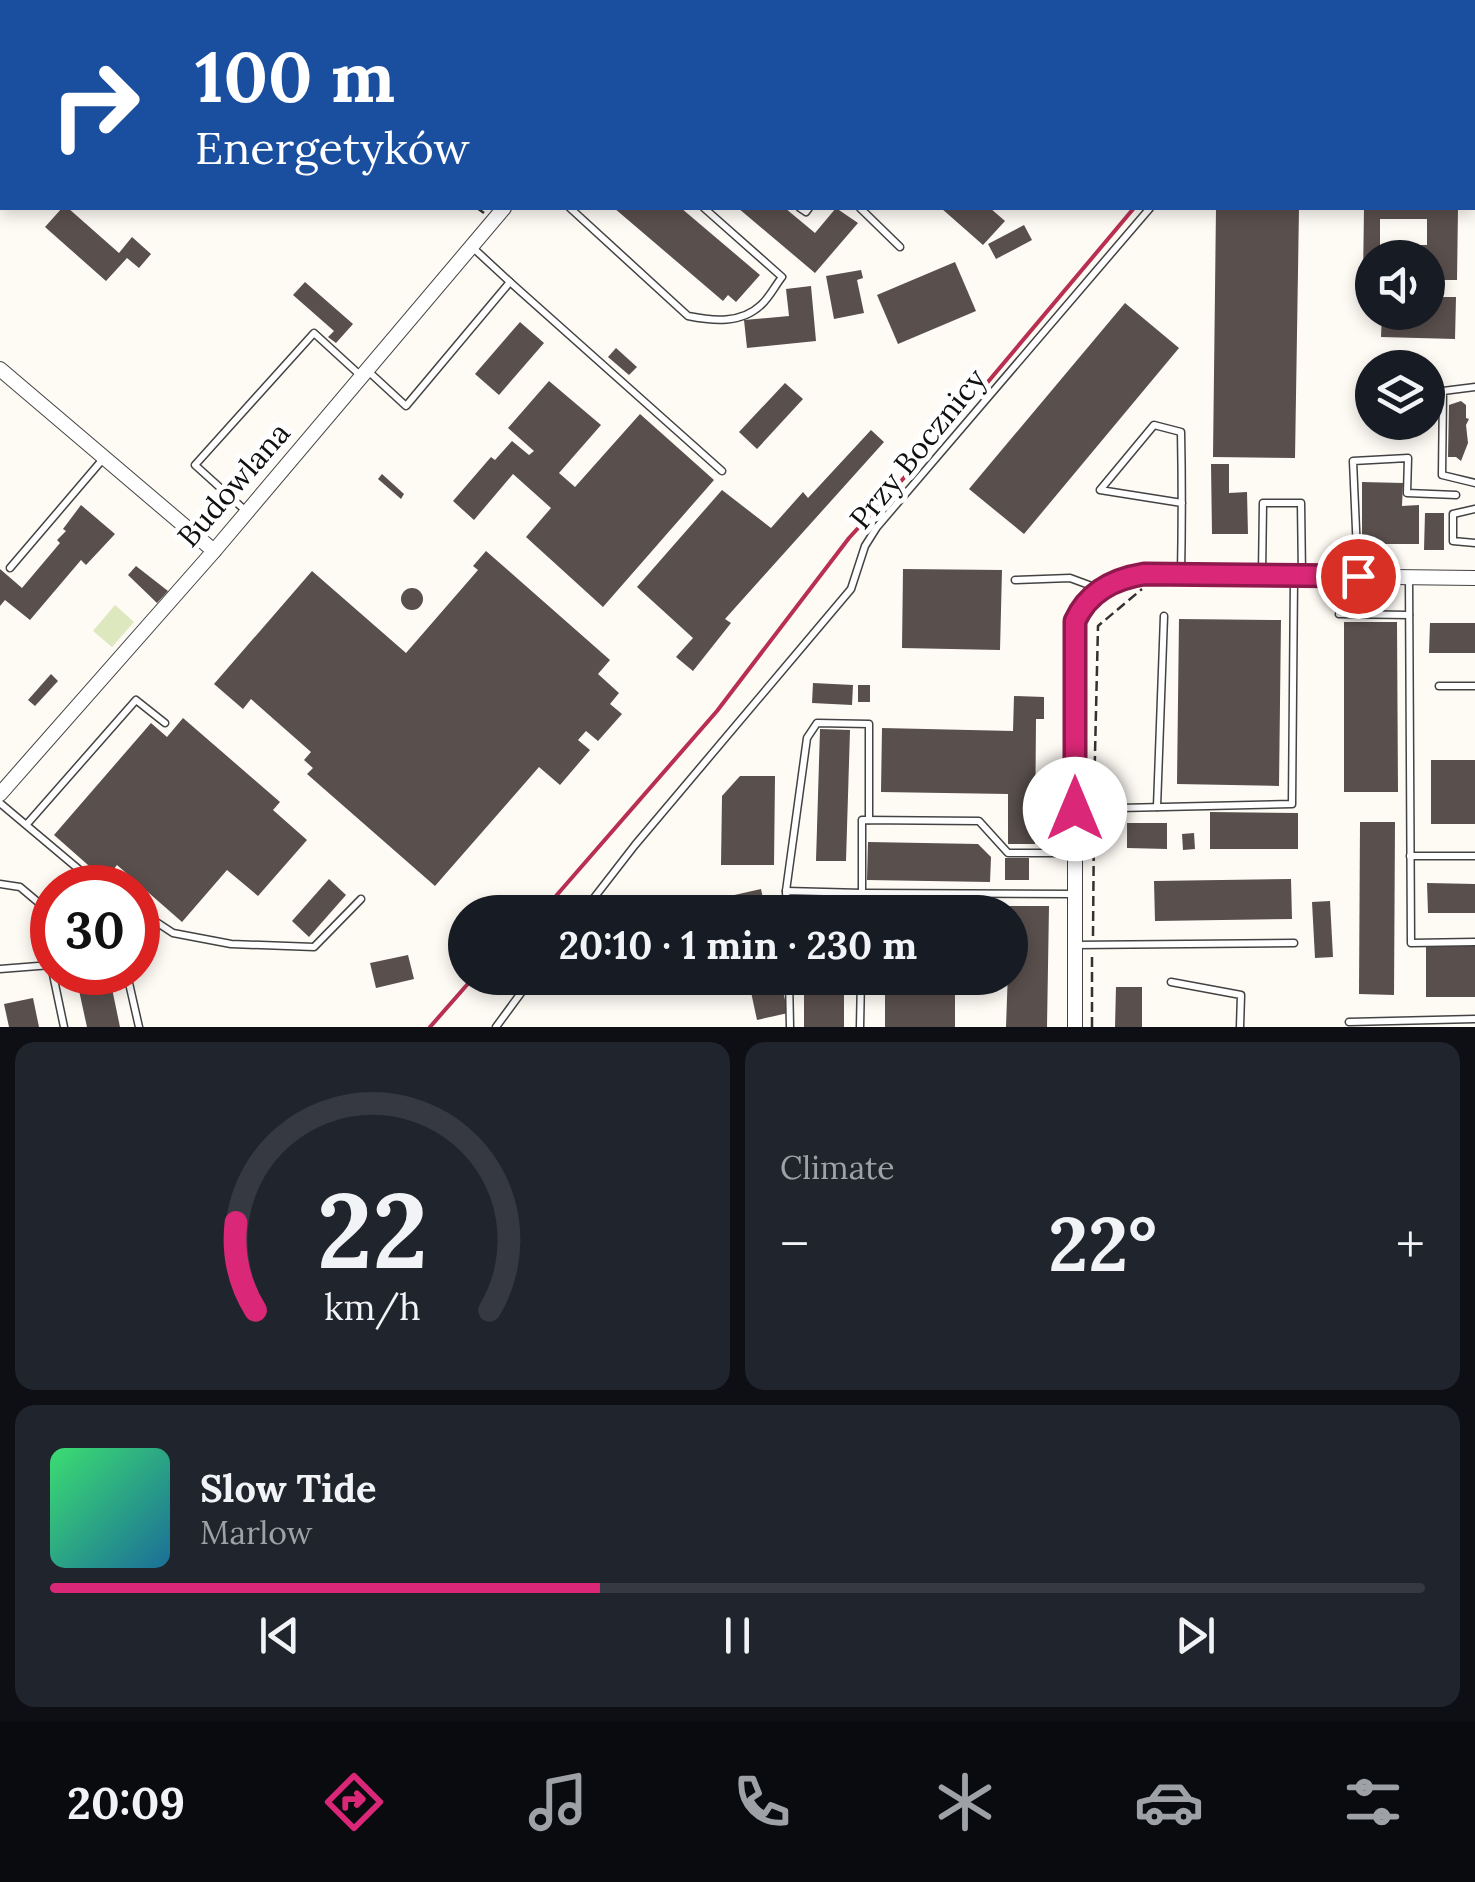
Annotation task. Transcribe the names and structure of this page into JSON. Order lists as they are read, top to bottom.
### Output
{
  "streets": {
    "street": ["Budowlana"],
    "lane": ["Przy Bocznicy"]
  },
  "page": {
    "turn": ["100 m", "Energetyków"],
    "limit": "30",
    "trip": "20:10 · 1 min · 230 m",
    "tile": "Climate",
    "heat": ["−", "22°", "+"],
    "song": ["Slow Tide", "Marlow"],
    "tabs": "20:09",
    "gauge": ["22", "km/h"]
  }
}
